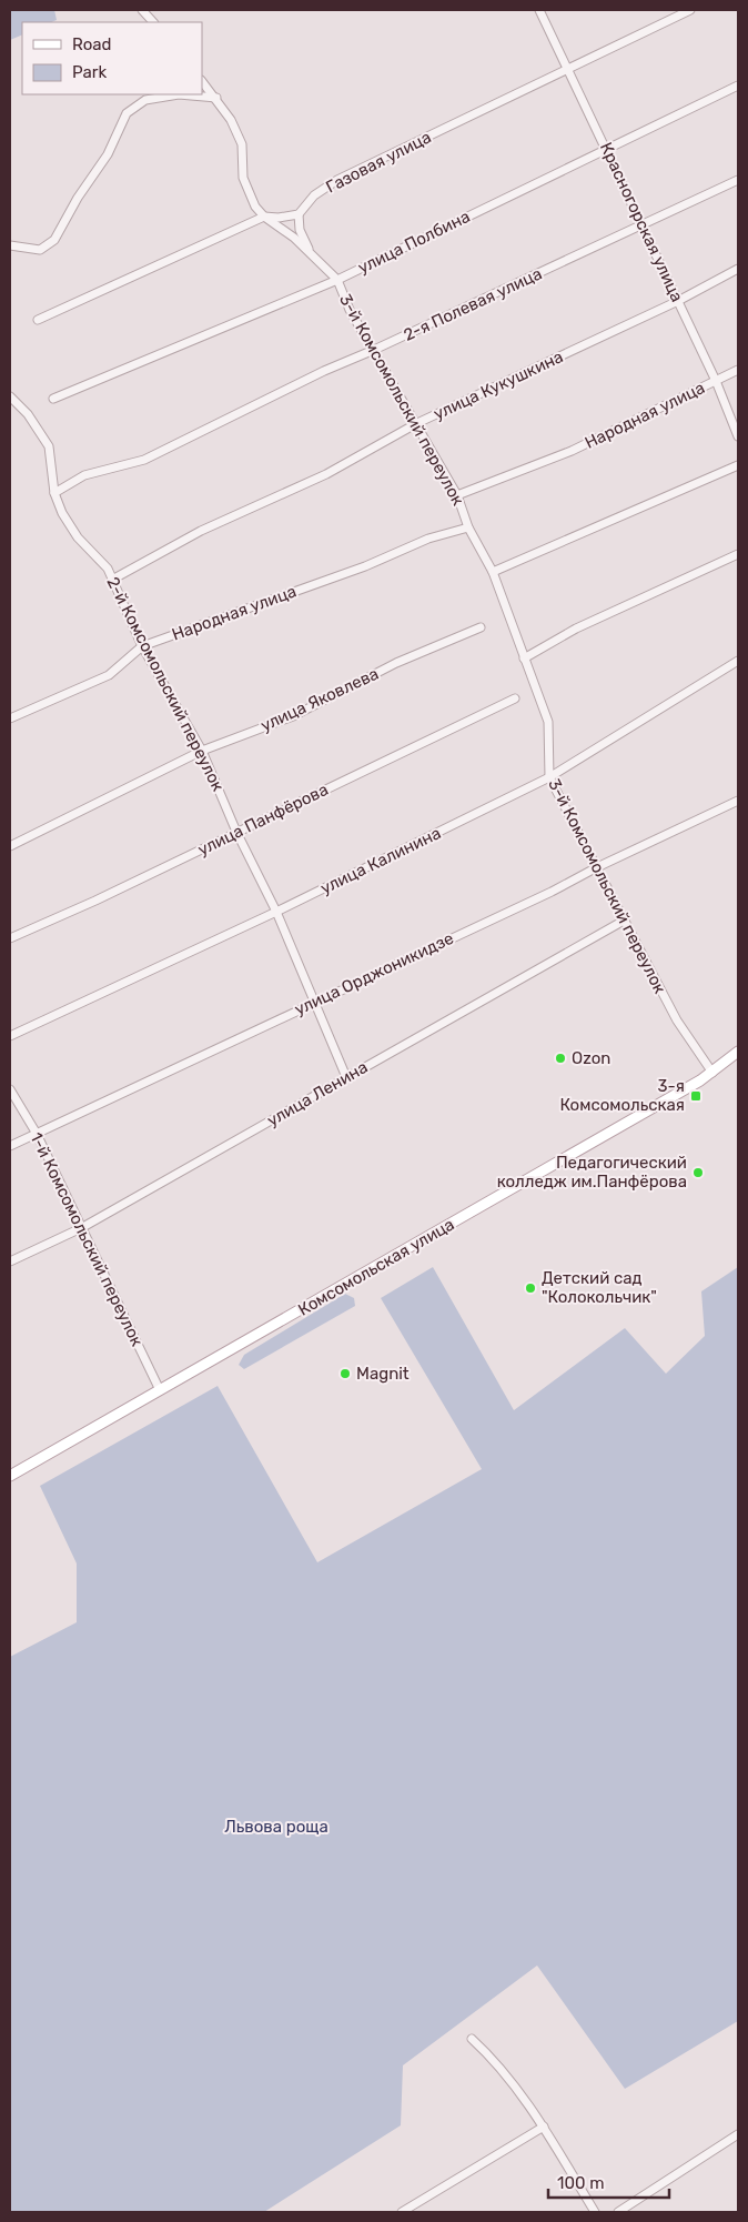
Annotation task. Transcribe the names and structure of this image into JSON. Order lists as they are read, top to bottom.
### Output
{
  "streets": {
    "main road": ["Комсомольская улица"],
    "street": [
      "Газовая улица",
      "Красногорская улица",
      "улица Полбина",
      "2-я Полевая улица",
      "улица Кукушкина",
      "3-й Комсомольский переулок",
      "Народная улица",
      "2-й Комсомольский переулок",
      "улица Яковлева",
      "улица Панфёрова",
      "улица Калинина",
      "улица Орджоникидзе",
      "улица Ленина",
      "1-й Комсомольский переулок"
    ]
  },
  "crossings": [
    ["Газовая улица", "Красногорская улица"],
    ["Красногорская улица", "улица Полбина"],
    ["Красногорская улица", "2-я Полевая улица"],
    ["Красногорская улица", "улица Кукушкина"],
    ["Красногорская улица", "Народная улица"],
    ["улица Полбина", "3-й Комсомольский переулок"],
    ["2-я Полевая улица", "3-й Комсомольский переулок"],
    ["2-я Полевая улица", "2-й Комсомольский переулок"],
    ["улица Кукушкина", "3-й Комсомольский переулок"],
    ["улица Кукушкина", "2-й Комсомольский переулок"],
    ["3-й Комсомольский переулок", "Народная улица"],
    ["3-й Комсомольский переулок", "улица Калинина"],
    ["3-й Комсомольский переулок", "улица Орджоникидзе"],
    ["3-й Комсомольский переулок", "улица Ленина"],
    ["3-й Комсомольский переулок", "Комсомольская улица"],
    ["Народная улица", "2-й Комсомольский переулок"],
    ["2-й Комсомольский переулок", "улица Яковлева"],
    ["2-й Комсомольский переулок", "улица Панфёрова"],
    ["2-й Комсомольский переулок", "улица Калинина"],
    ["2-й Комсомольский переулок", "улица Орджоникидзе"],
    ["2-й Комсомольский переулок", "улица Ленина"],
    ["улица Орджоникидзе", "1-й Комсомольский переулок"],
    ["улица Ленина", "1-й Комсомольский переулок"],
    ["1-й Комсомольский переулок", "Комсомольская улица"]
  ],
  "parks": ["Львова роща"],
  "places": {
    "other": [
      "Ozon",
      "Педагогический колледж им.Панфёрова",
      "Детский сад \"Колокольчик\"",
      "Magnit"
    ],
    "transit": ["3-я Комсомольская"]
  },
  "legend": ["Road", "Park"],
  "scale_bar": "100 m"
}
